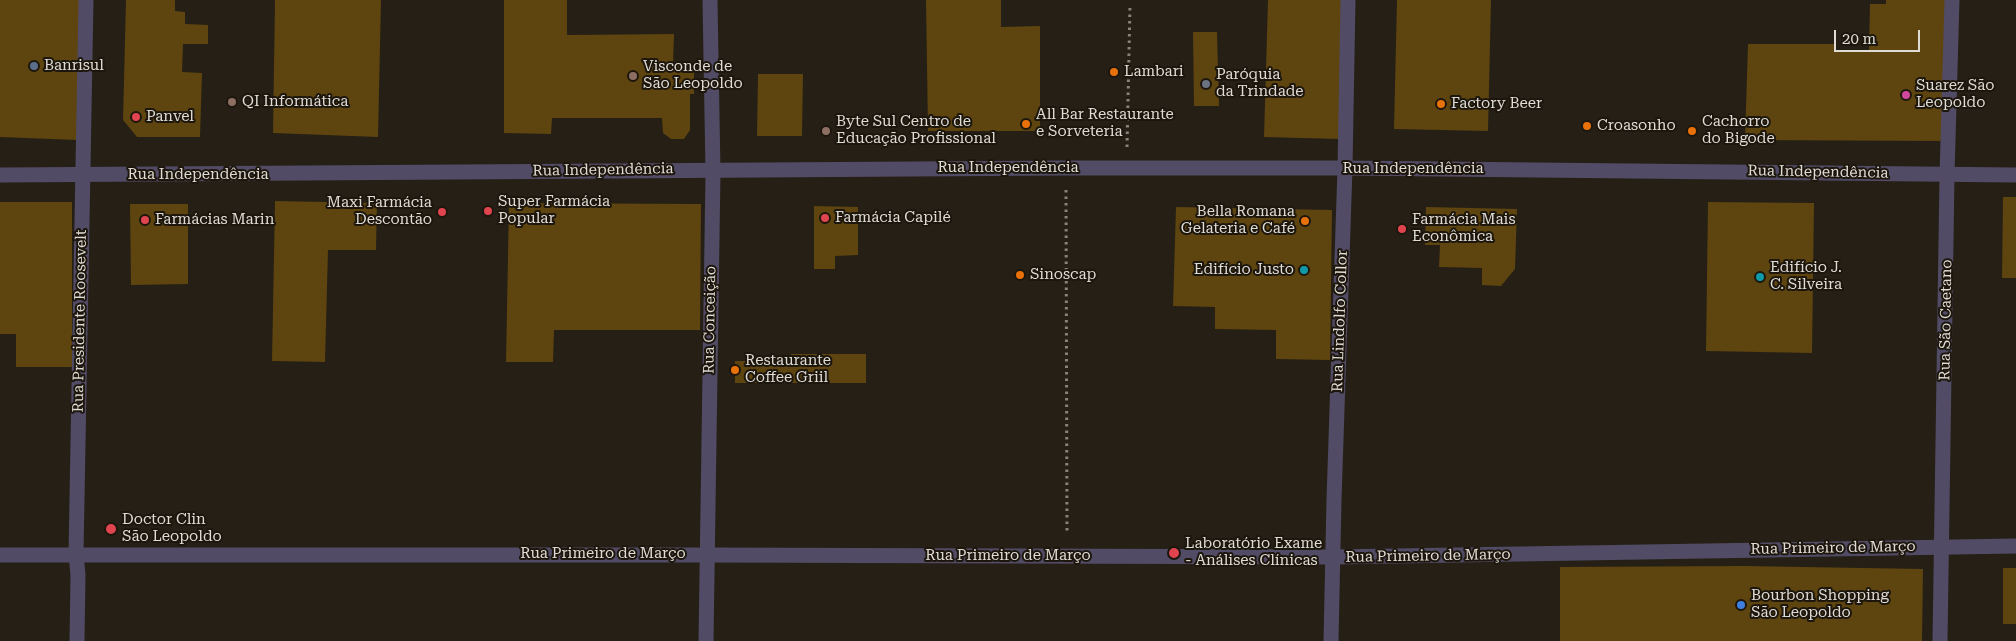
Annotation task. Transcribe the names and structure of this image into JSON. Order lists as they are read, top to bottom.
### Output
{
  "streets": {
    "street": [
      "Rua Independência",
      "Rua Conceição",
      "Rua São Caetano",
      "Rua Presidente Roosevelt",
      "Rua Lindolfo Collor",
      "Rua Primeiro de Março"
    ]
  },
  "crossings": [
    ["Rua Independência", "Rua Conceição"],
    ["Rua Independência", "Rua São Caetano"],
    ["Rua Independência", "Rua Presidente Roosevelt"],
    ["Rua Independência", "Rua Lindolfo Collor"],
    ["Rua Conceição", "Rua Primeiro de Março"],
    ["Rua São Caetano", "Rua Primeiro de Março"],
    ["Rua Presidente Roosevelt", "Rua Primeiro de Março"],
    ["Rua Lindolfo Collor", "Rua Primeiro de Março"]
  ],
  "places": [
    "Banrisul",
    "Lambari",
    "Visconde de São Leopoldo",
    "Paróquia da Trindade",
    "Suarez São Leopoldo",
    "QI Informática",
    "Factory Beer",
    "Panvel",
    "All Bar Restaurante e Sorveteria",
    "Croasonho",
    "Byte Sul Centro de Educação Profissional",
    "Cachorro do Bigode",
    "Super Farmácia Popular",
    "Maxi Farmácia Descontão",
    "Farmácia Capilé",
    "Farmácias Marin",
    "Bella Romana Gelateria e Café",
    "Farmácia Mais Econômica",
    "Edifício Justo",
    "Sinoscap",
    "Edifício J. C. Silveira",
    "Restaurante Coffee Griil",
    "Doctor Clin São Leopoldo",
    "Laboratório Exame - Análises Clínicas",
    "Bourbon Shopping São Leopoldo"
  ],
  "scale_bar": "20 m"
}
